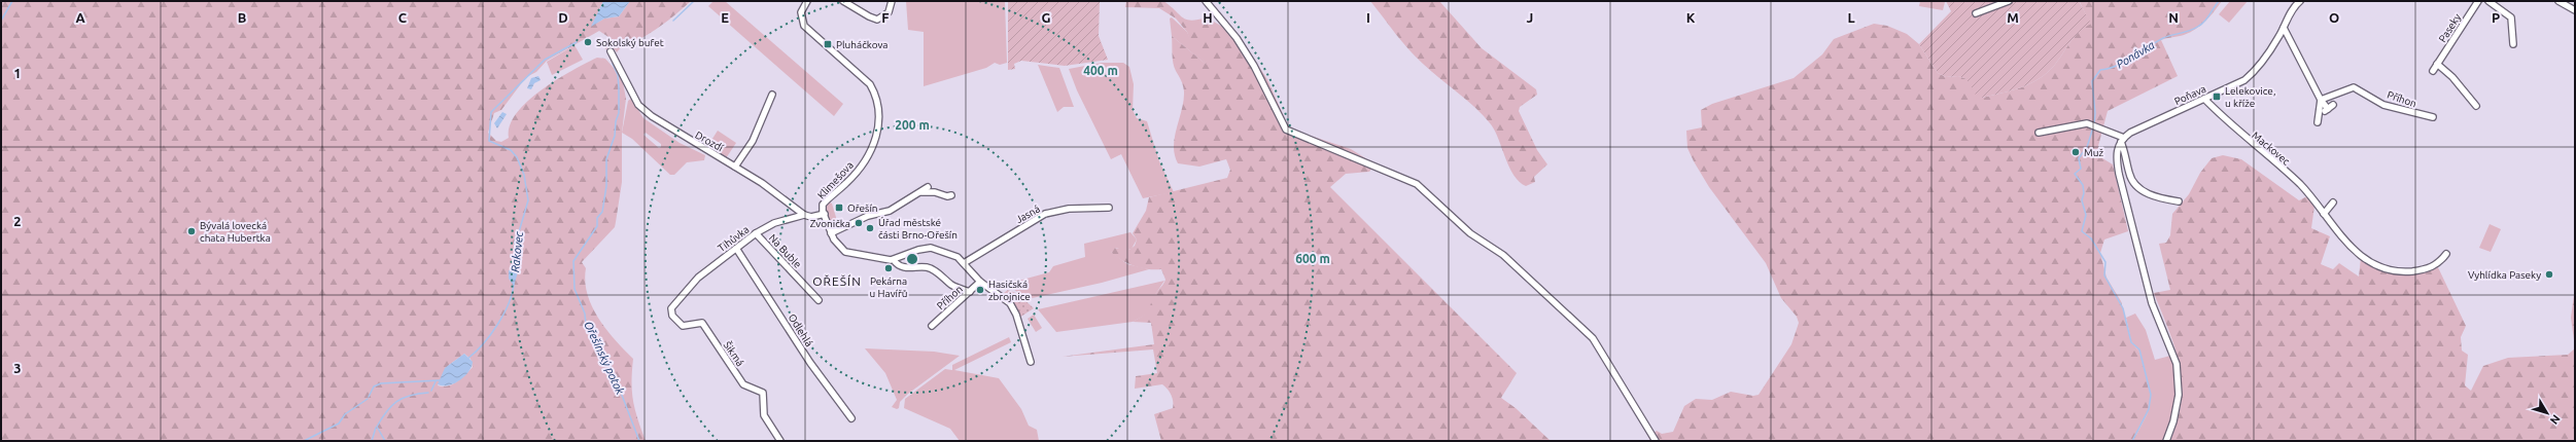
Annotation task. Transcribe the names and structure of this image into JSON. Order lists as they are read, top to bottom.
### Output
{
  "streets": {
    "street": [
      "Paseky",
      "Poňava",
      "Příhon",
      "Drozdí",
      "Mackovec",
      "Klimešova",
      "Jasná",
      "Tihůvka",
      "Na Buble",
      "Odlehlá",
      "Šikmá"
    ]
  },
  "crossings": [
    ["Poňava", "Mackovec"],
    ["Příhon", "Klimešova"],
    ["Drozdí", "Tihůvka"],
    ["Klimešova", "Jasná"],
    ["Tihůvka", "Na Buble"],
    ["Tihůvka", "Odlehlá"],
    ["Tihůvka", "Šikmá"]
  ],
  "districts": ["OŘEŠÍN"],
  "water": ["Ponávka", "Rakovec", "Ořešínský potok"],
  "places": {
    "other": [
      "Sokolský bufet",
      "Muž",
      "Zvonička",
      "Úřad městské části Brno-Ořešín",
      "Bývalá lovecká chata Hubertka",
      "Pekárna u Havířů",
      "Vyhlídka Paseky",
      "Hasičská zbrojnice"
    ],
    "transit": ["Pluháčkova", "Lelekovice, u kříže", "Ořešín"]
  },
  "north": "bottom right",
  "grid": {
    "columns": [
      "A",
      "B",
      "C",
      "D",
      "E",
      "F",
      "G",
      "H",
      "I",
      "J",
      "K",
      "L",
      "M",
      "N",
      "O",
      "P"
    ],
    "rows": ["1", "2", "3"]
  },
  "rings": ["400 m", "200 m", "600 m"]
}
